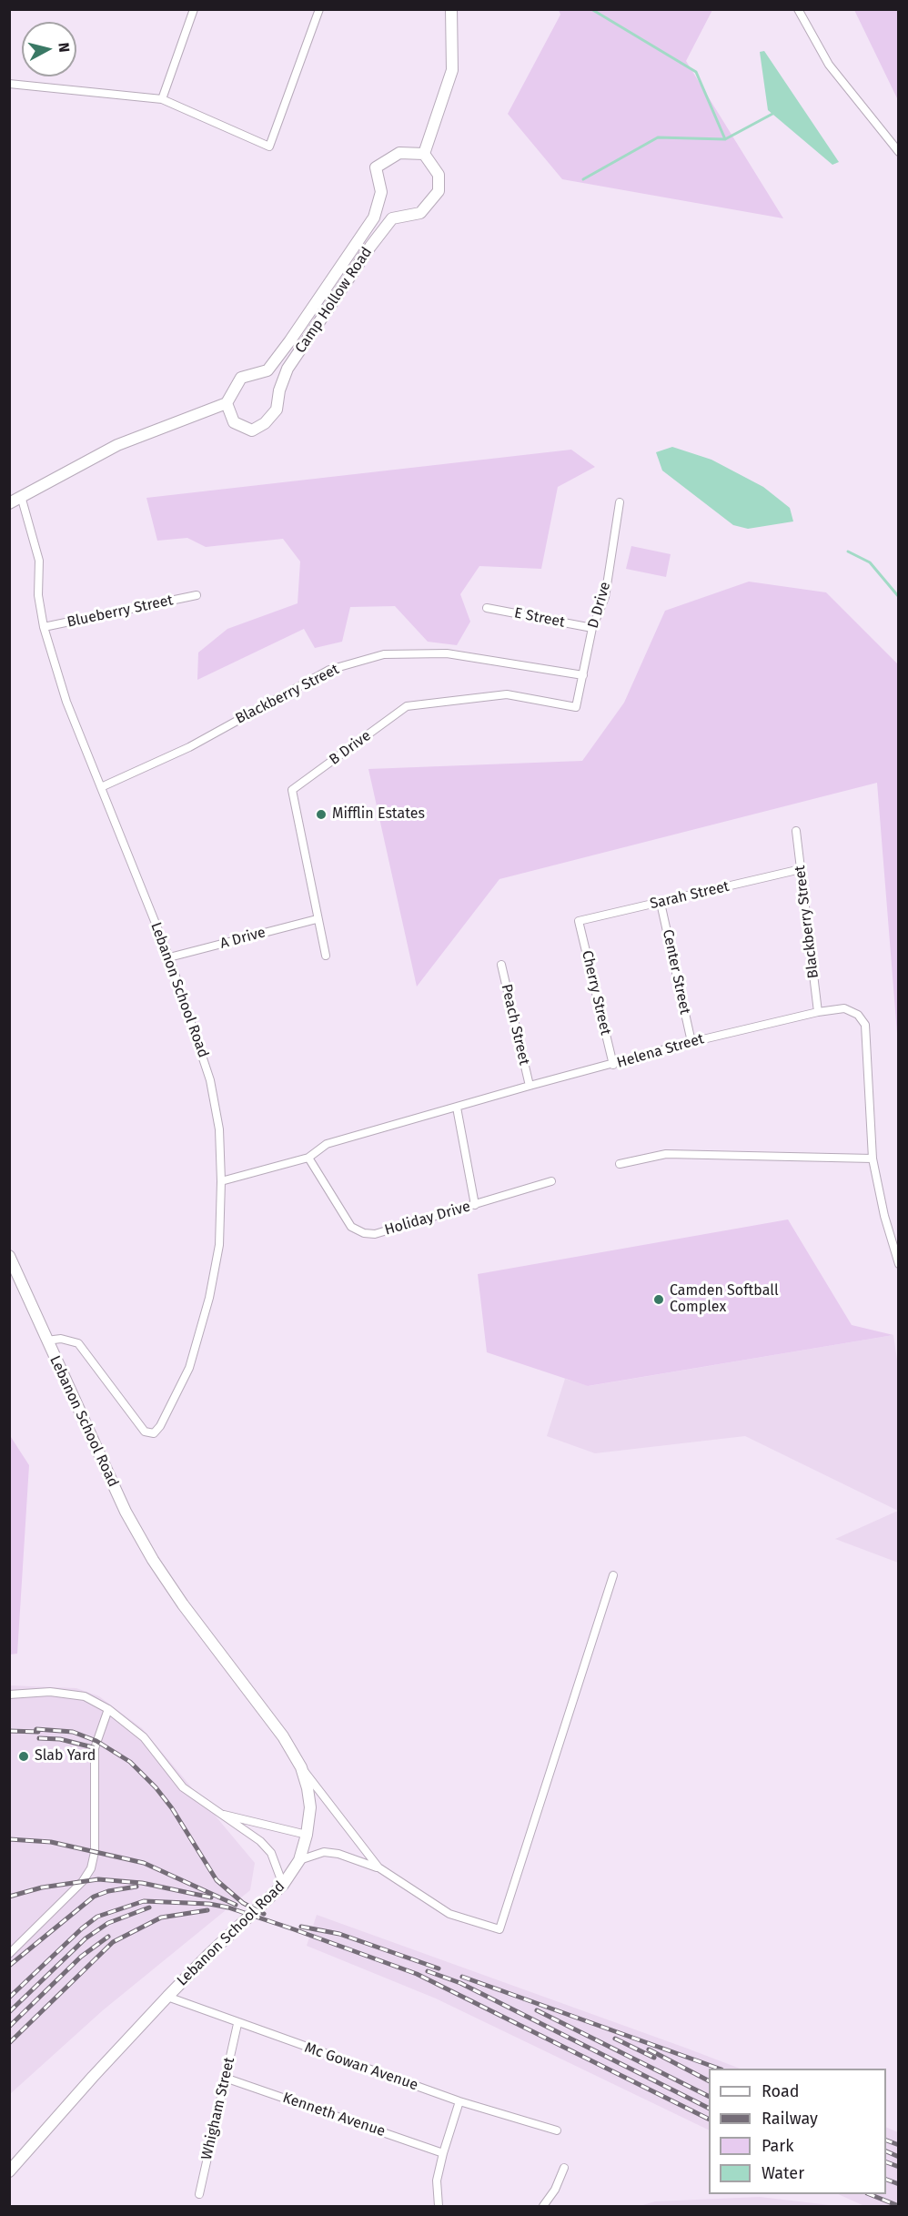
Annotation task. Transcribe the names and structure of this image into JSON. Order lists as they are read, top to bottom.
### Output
{
  "streets": {
    "main road": ["Camp Hollow Road", "Lebanon School Road"],
    "street": [
      "D Drive",
      "Blueberry Street",
      "E Street",
      "Blackberry Street",
      "B Drive",
      "Sarah Street",
      "A Drive",
      "Center Street",
      "Cherry Street",
      "Peach Street",
      "Helena Street",
      "Holiday Drive",
      "Mc Gowan Avenue",
      "Whigham Street",
      "Kenneth Avenue"
    ]
  },
  "crossings": [
    ["D Drive", "E Street"],
    ["D Drive", "Blackberry Street"],
    ["D Drive", "B Drive"],
    ["Blueberry Street", "Lebanon School Road"],
    ["Blackberry Street", "Sarah Street"],
    ["Blackberry Street", "Lebanon School Road"],
    ["Blackberry Street", "Helena Street"],
    ["B Drive", "A Drive"],
    ["Sarah Street", "Center Street"],
    ["Sarah Street", "Cherry Street"],
    ["A Drive", "Lebanon School Road"],
    ["Center Street", "Helena Street"],
    ["Lebanon School Road", "Helena Street"],
    ["Lebanon School Road", "Mc Gowan Avenue"],
    ["Cherry Street", "Helena Street"],
    ["Peach Street", "Helena Street"],
    ["Helena Street", "Holiday Drive"],
    ["Mc Gowan Avenue", "Whigham Street"],
    ["Whigham Street", "Kenneth Avenue"]
  ],
  "places": ["Mifflin Estates", "Camden Softball Complex", "Slab Yard"],
  "legend": [
    "Road",
    "Railway",
    "Park",
    "Water"
  ],
  "north": "right"
}
